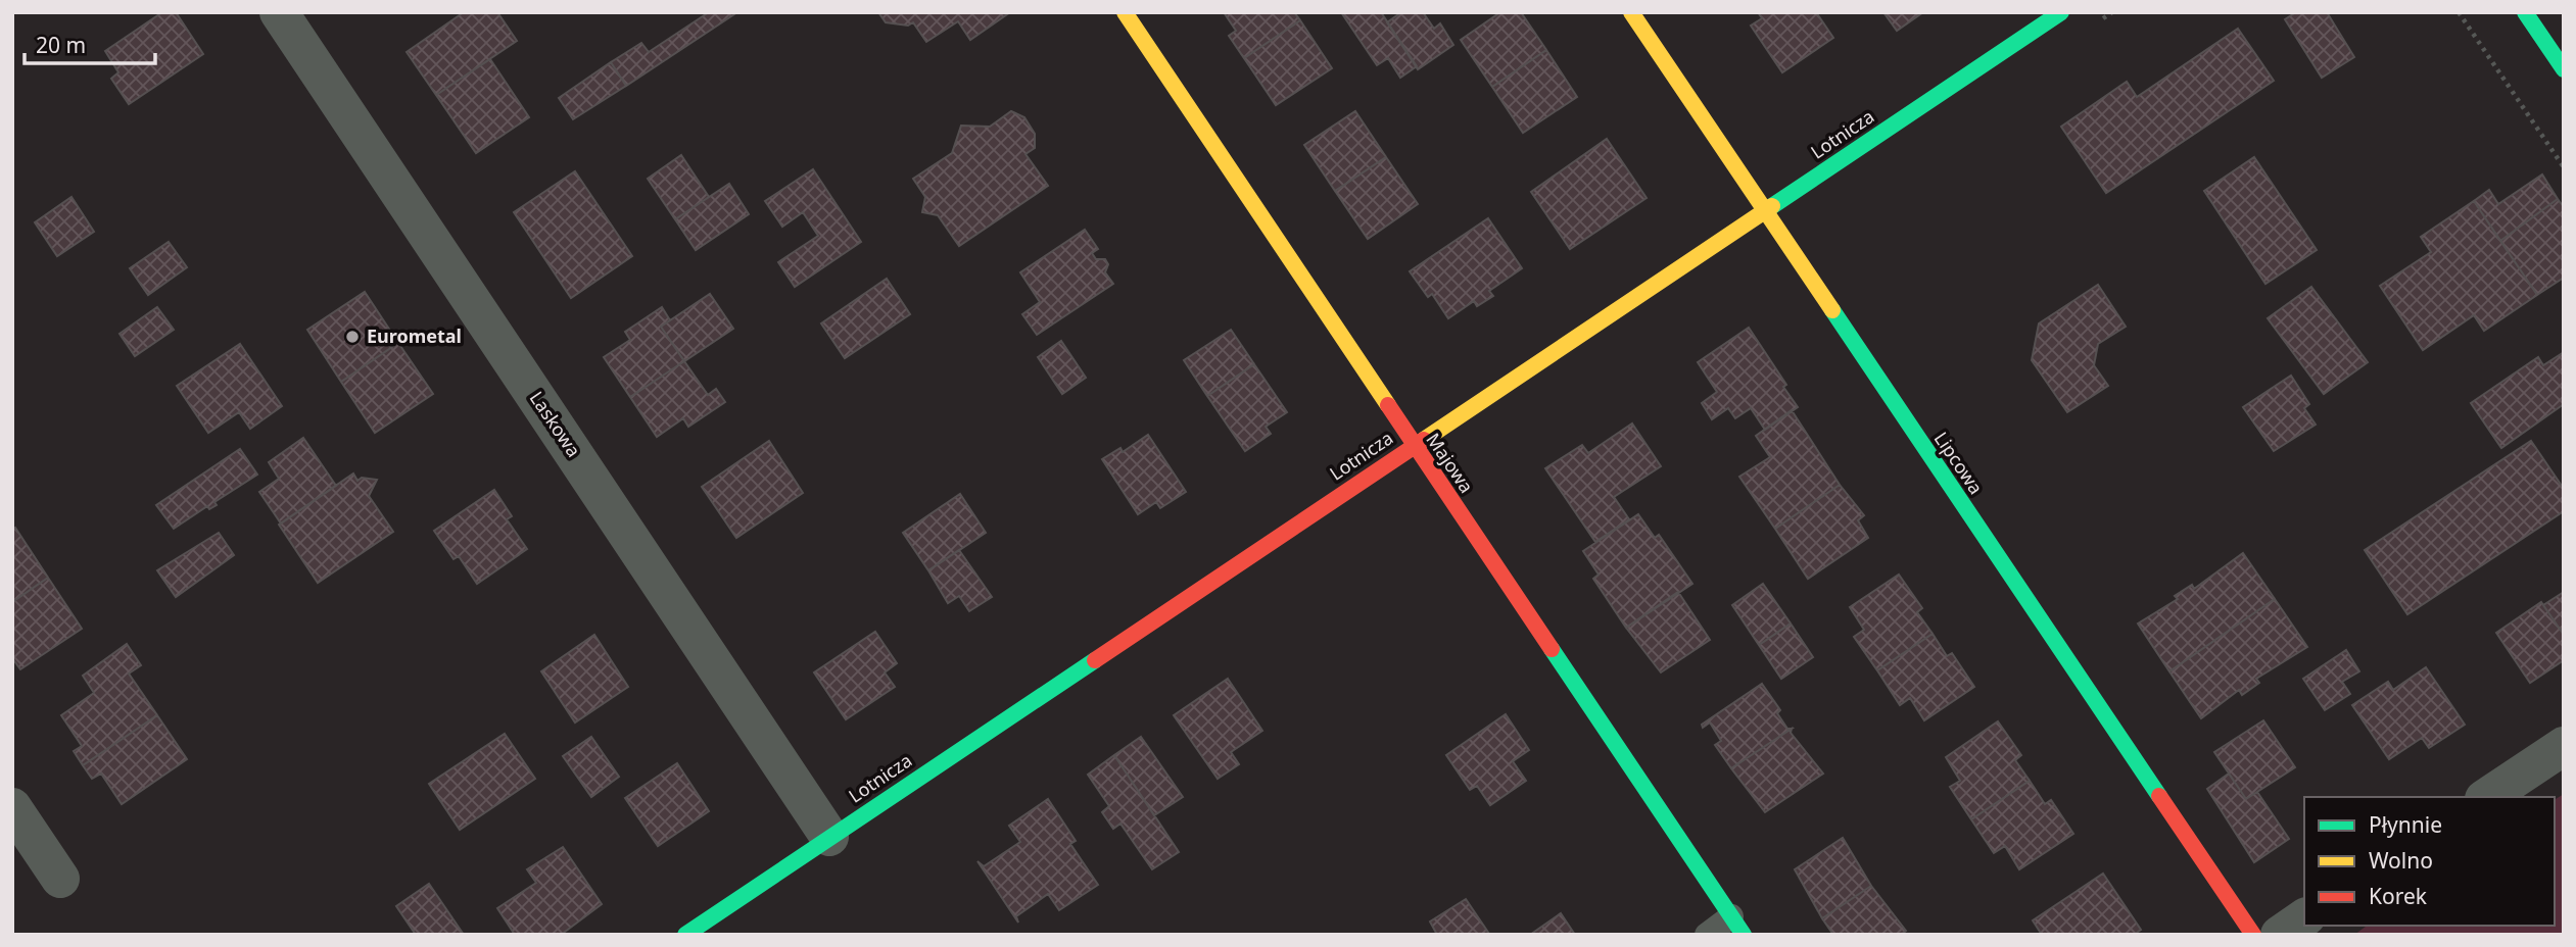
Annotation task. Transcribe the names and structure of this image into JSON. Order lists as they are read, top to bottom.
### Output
{
  "streets": {
    "street": [
      "Lotnicza",
      "Laskowa",
      "Majowa",
      "Lipcowa"
    ]
  },
  "crossings": [
    ["Lotnicza", "Laskowa"],
    ["Lotnicza", "Majowa"],
    ["Lotnicza", "Lipcowa"]
  ],
  "places": ["Eurometal"],
  "legend": ["Płynnie", "Wolno", "Korek"],
  "scale_bar": "20 m"
}
